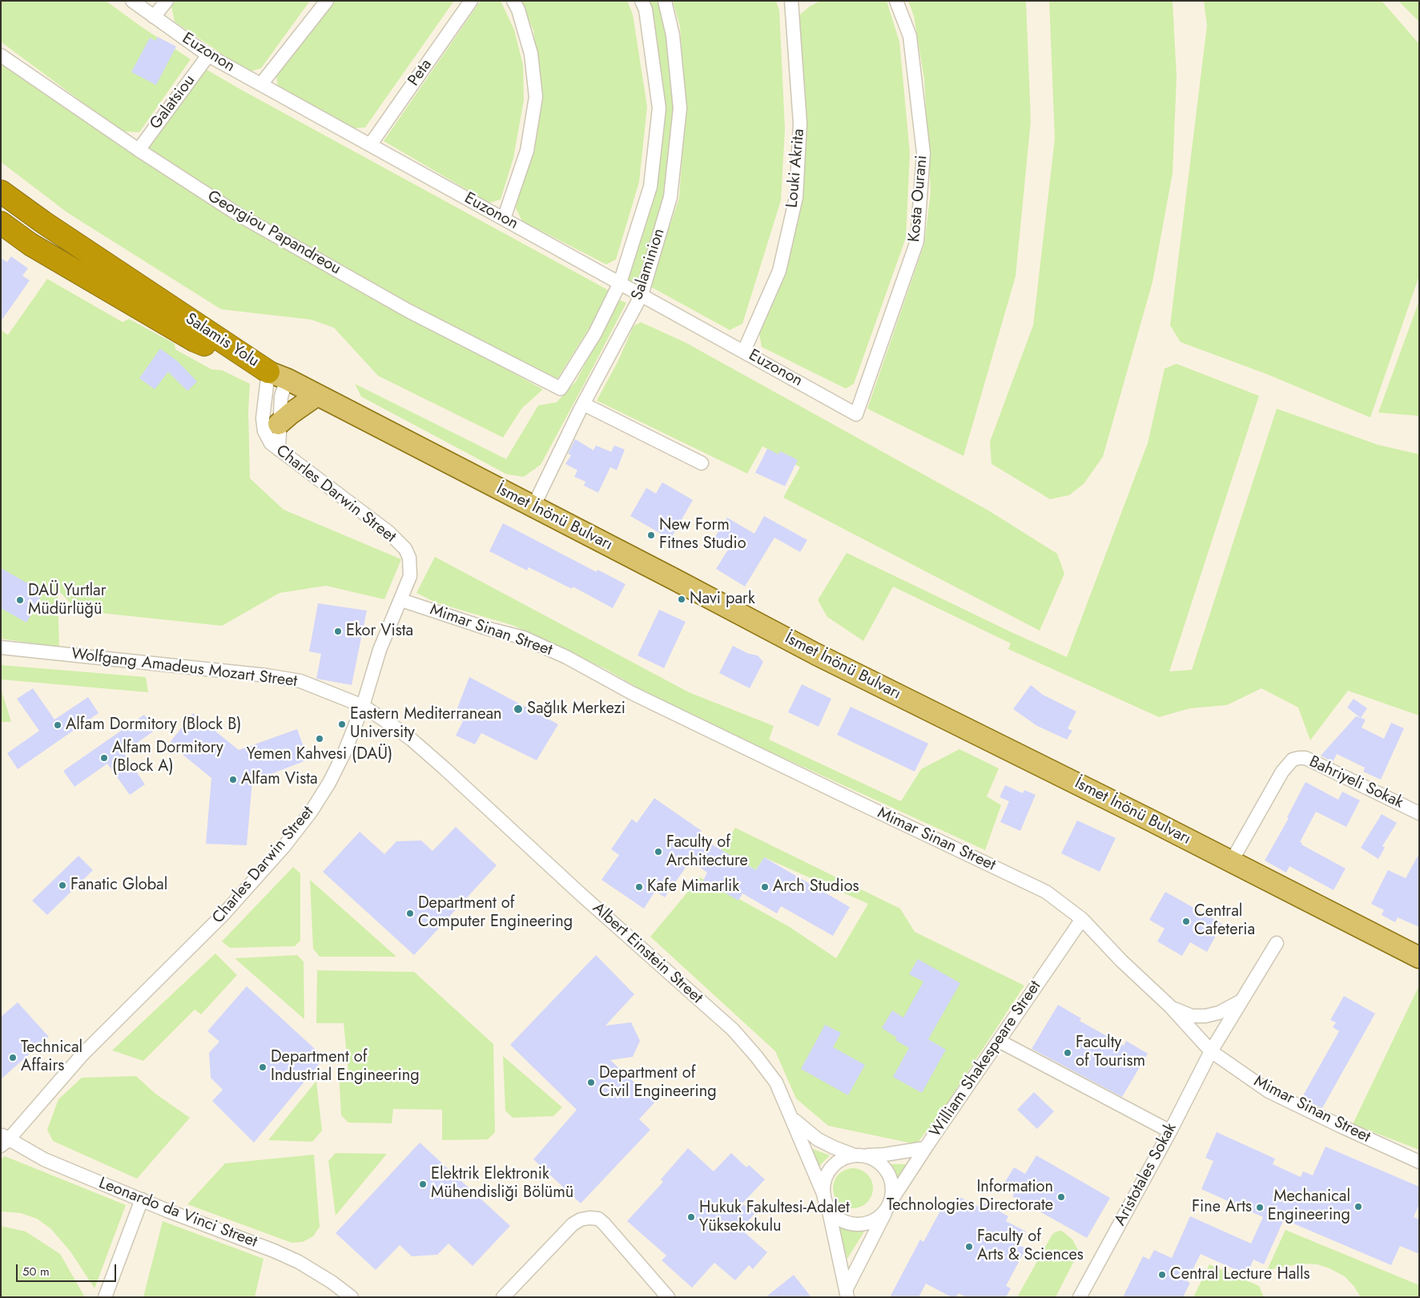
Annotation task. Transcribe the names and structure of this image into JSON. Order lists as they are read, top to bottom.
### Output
{
  "streets": {
    "highway": ["Salamis Yolu"],
    "main road": ["İsmet İnönü Bulvarı"],
    "street": [
      "Euzonon",
      "Peta",
      "Galatsiou",
      "Louki Akrita",
      "Kosta Ourani",
      "Georgiou Papandreou",
      "Salaminion",
      "Charles Darwin Street",
      "Mimar Sinan Street",
      "Wolfgang Amadeus Mozart Street",
      "Bahriyeli Sokak",
      "Albert Einstein Street",
      "William Shakespeare Street",
      "Aristotales Sokak",
      "Leonardo da Vinci Street"
    ]
  },
  "crossings": [
    ["Euzonon", "Peta"],
    ["Euzonon", "Galatsiou"],
    ["Euzonon", "Louki Akrita"],
    ["Euzonon", "Kosta Ourani"],
    ["Euzonon", "Salaminion"],
    ["Galatsiou", "Georgiou Papandreou"],
    ["Georgiou Papandreou", "Salaminion"],
    ["Salaminion", "İsmet İnönü Bulvarı"],
    ["Salamis Yolu", "Charles Darwin Street"],
    ["Salamis Yolu", "İsmet İnönü Bulvarı"],
    ["Charles Darwin Street", "İsmet İnönü Bulvarı"],
    ["Charles Darwin Street", "Mimar Sinan Street"],
    ["Charles Darwin Street", "Wolfgang Amadeus Mozart Street"],
    ["Charles Darwin Street", "Albert Einstein Street"],
    ["Charles Darwin Street", "Leonardo da Vinci Street"],
    ["İsmet İnönü Bulvarı", "Bahriyeli Sokak"],
    ["Mimar Sinan Street", "William Shakespeare Street"],
    ["Mimar Sinan Street", "Aristotales Sokak"],
    ["Wolfgang Amadeus Mozart Street", "Albert Einstein Street"],
    ["Albert Einstein Street", "William Shakespeare Street"]
  ],
  "places": [
    "New Form Fitnes Studio",
    "Navi park",
    "DAÜ Yurtlar Müdürlüğü",
    "Ekor Vista",
    "Sağlık Merkezi",
    "Eastern Mediterranean University",
    "Alfam Dormitory (Block B)",
    "Yemen Kahvesi (DAÜ)",
    "Alfam Dormitory (Block A)",
    "Alfam Vista",
    "Faculty of Architecture",
    "Fanatic Global",
    "Kafe Mimarlik",
    "Arch Studios",
    "Department of Computer Engineering",
    "Central Cafeteria",
    "Faculty of Tourism",
    "Technical Affairs",
    "Department of Industrial Engineering",
    "Department of Civil Engineering",
    "Elektrik Elektronik Mühendisliği Bölümü",
    "Information Technologies Directorate",
    "Mechanical Engineering",
    "Fine Arts",
    "Hukuk Fakultesi-Adalet Yüksekokulu",
    "Faculty of Arts & Sciences",
    "Central Lecture Halls"
  ],
  "scale_bar": "50 m"
}
